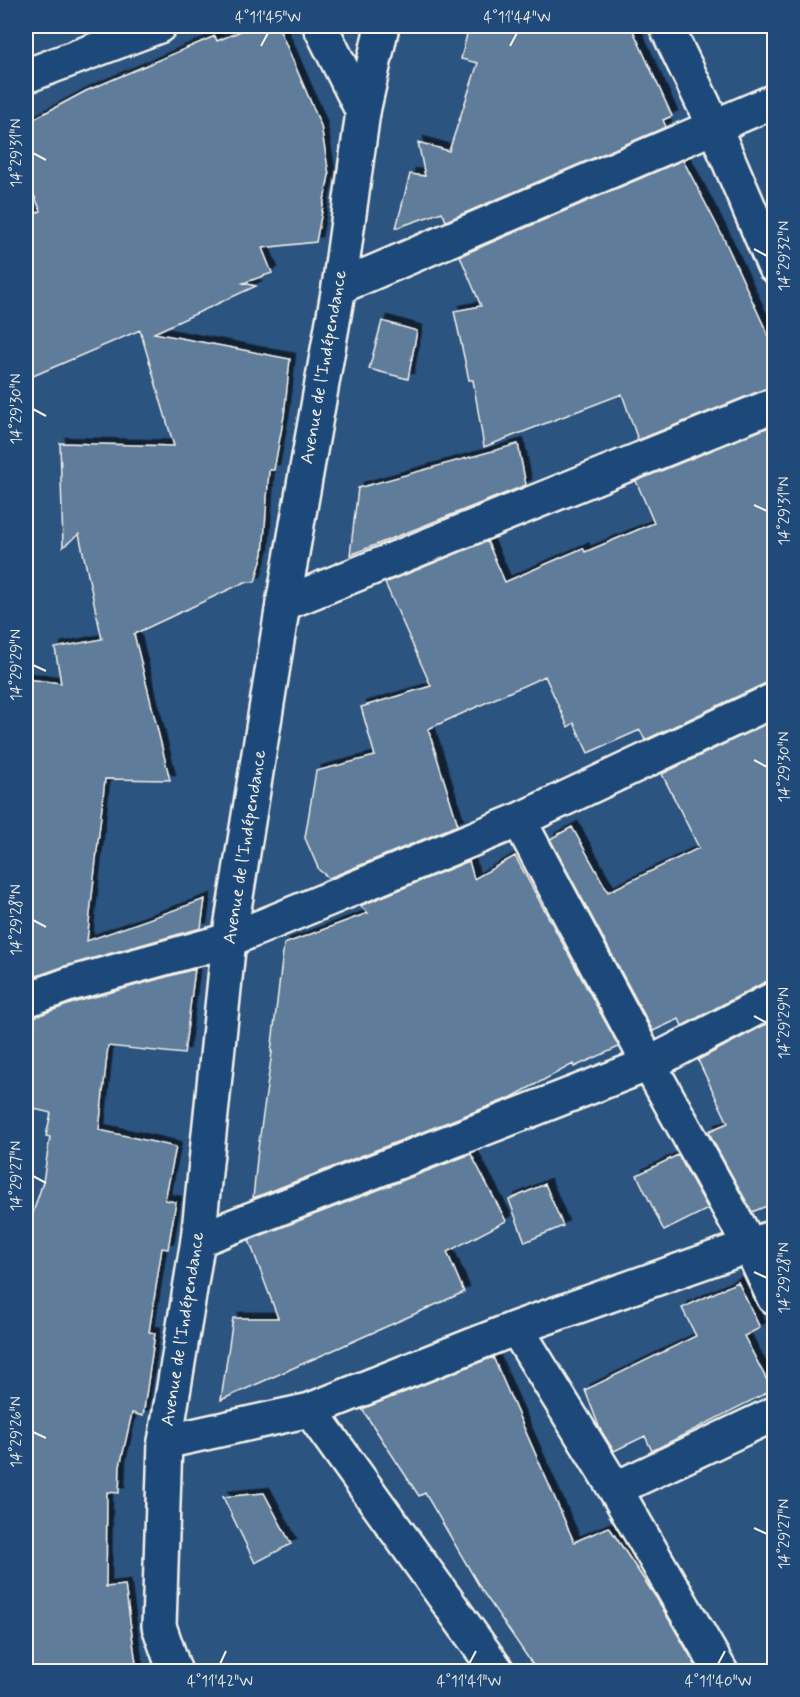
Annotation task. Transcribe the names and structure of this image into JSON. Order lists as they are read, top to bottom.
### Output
{
  "streets": {
    "street": ["Avenue de l'Indépendance"]
  },
  "coordinates": [
    "4°11'45\"W",
    "4°11'44\"W",
    "14°29'31\"N",
    "14°29'32\"N",
    "14°29'30\"N",
    "14°29'29\"N",
    "14°29'28\"N",
    "14°29'27\"N",
    "14°29'26\"N",
    "4°11'42\"W",
    "4°11'41\"W",
    "4°11'40\"W"
  ]
}
